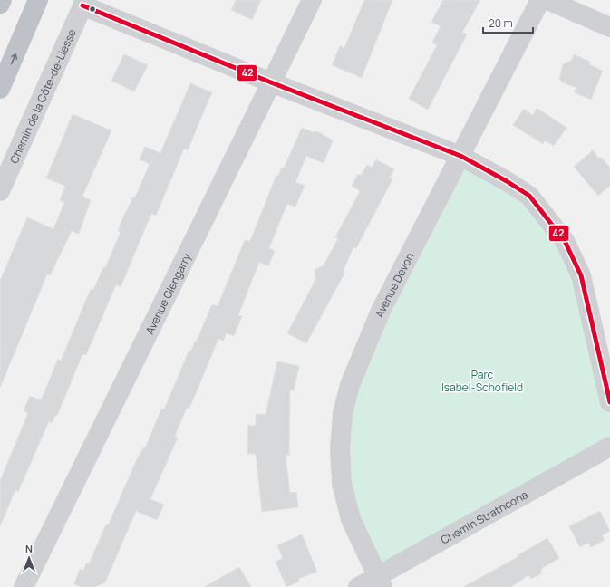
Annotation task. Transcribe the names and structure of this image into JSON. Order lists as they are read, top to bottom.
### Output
{
  "streets": {
    "main road": ["Chemin de la Côte-de-Liesse"],
    "street": ["Avenue Devon", "Avenue Glengarry", "Chemin Strathcona"]
  },
  "crossings": [
    ["Avenue Devon", "Chemin Strathcona"]
  ],
  "parks": ["Parc Isabel-Schofield"],
  "lines": ["transit line 42"],
  "scale_bar": "20 m",
  "north": "top"
}
